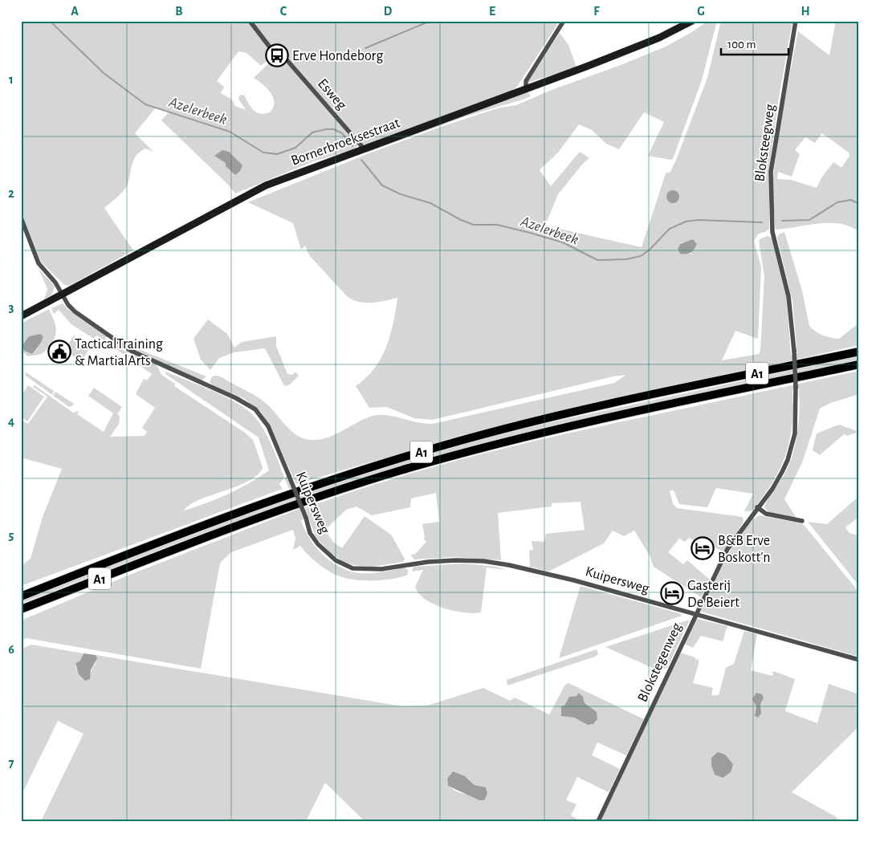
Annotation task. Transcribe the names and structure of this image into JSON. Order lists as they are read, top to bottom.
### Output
{
  "streets": {
    "highway": ["A1"],
    "main road": ["Bornerbroeksestraat"],
    "street": [
      "Esweg",
      "Bloksteegweg",
      "Kuipersweg",
      "Blokstegenweg"
    ]
  },
  "crossings": [
    ["Esweg", "Bornerbroeksestraat"],
    ["Bornerbroeksestraat", "Kuipersweg"],
    ["Bloksteegweg", "Blokstegenweg"],
    ["Kuipersweg", "Blokstegenweg"]
  ],
  "water": ["Azelerbeek"],
  "places": {
    "bus stop": ["Erve Hondeborg"],
    "public building": ["TacticalTraining & MartialArts"],
    "hotel": ["B&B Erve Boskott'n", "Gasterij De Beiert"]
  },
  "scale_bar": "100 m",
  "grid": {
    "columns": [
      "A",
      "B",
      "C",
      "D",
      "E",
      "F",
      "G",
      "H"
    ],
    "rows": [
      "1",
      "2",
      "3",
      "4",
      "5",
      "6",
      "7"
    ]
  }
}
